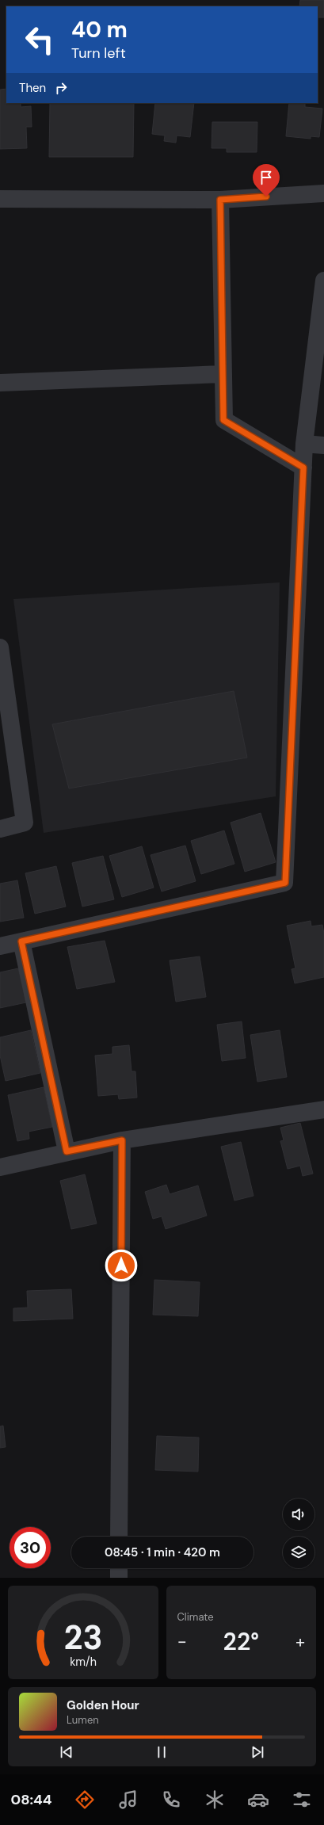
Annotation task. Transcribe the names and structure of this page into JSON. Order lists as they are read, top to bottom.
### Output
{
  "page": {
    "turn": ["40 m", "Turn left"],
    "then": "Then",
    "limit": "30",
    "trip": "08:45 · 1 min · 420 m",
    "tile": "Climate",
    "heat": ["−", "22°", "+"],
    "song": ["Golden Hour", "Lumen"],
    "tabs": "08:44",
    "gauge": ["23", "km/h"]
  }
}
